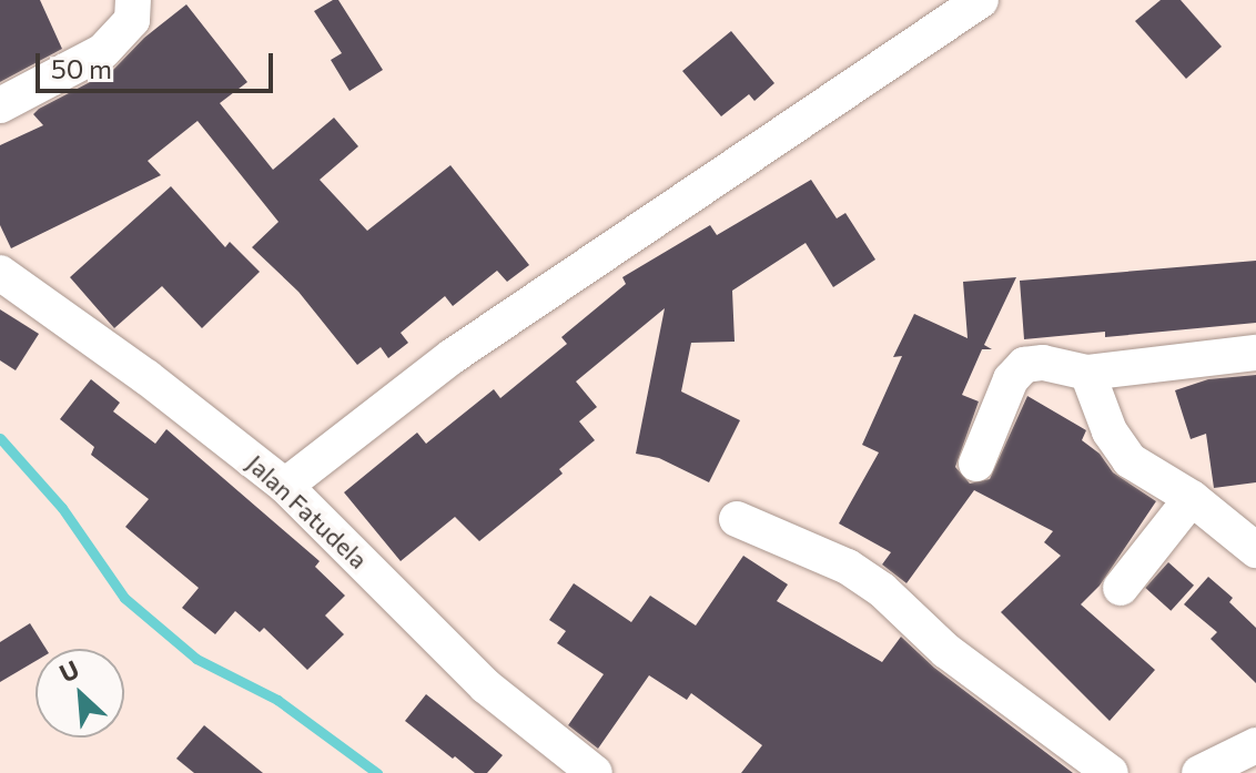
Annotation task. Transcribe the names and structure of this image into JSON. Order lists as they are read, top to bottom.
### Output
{
  "streets": {
    "street": ["Jalan Fatudela"]
  },
  "scale_bar": "50 m",
  "north": "top left"
}
